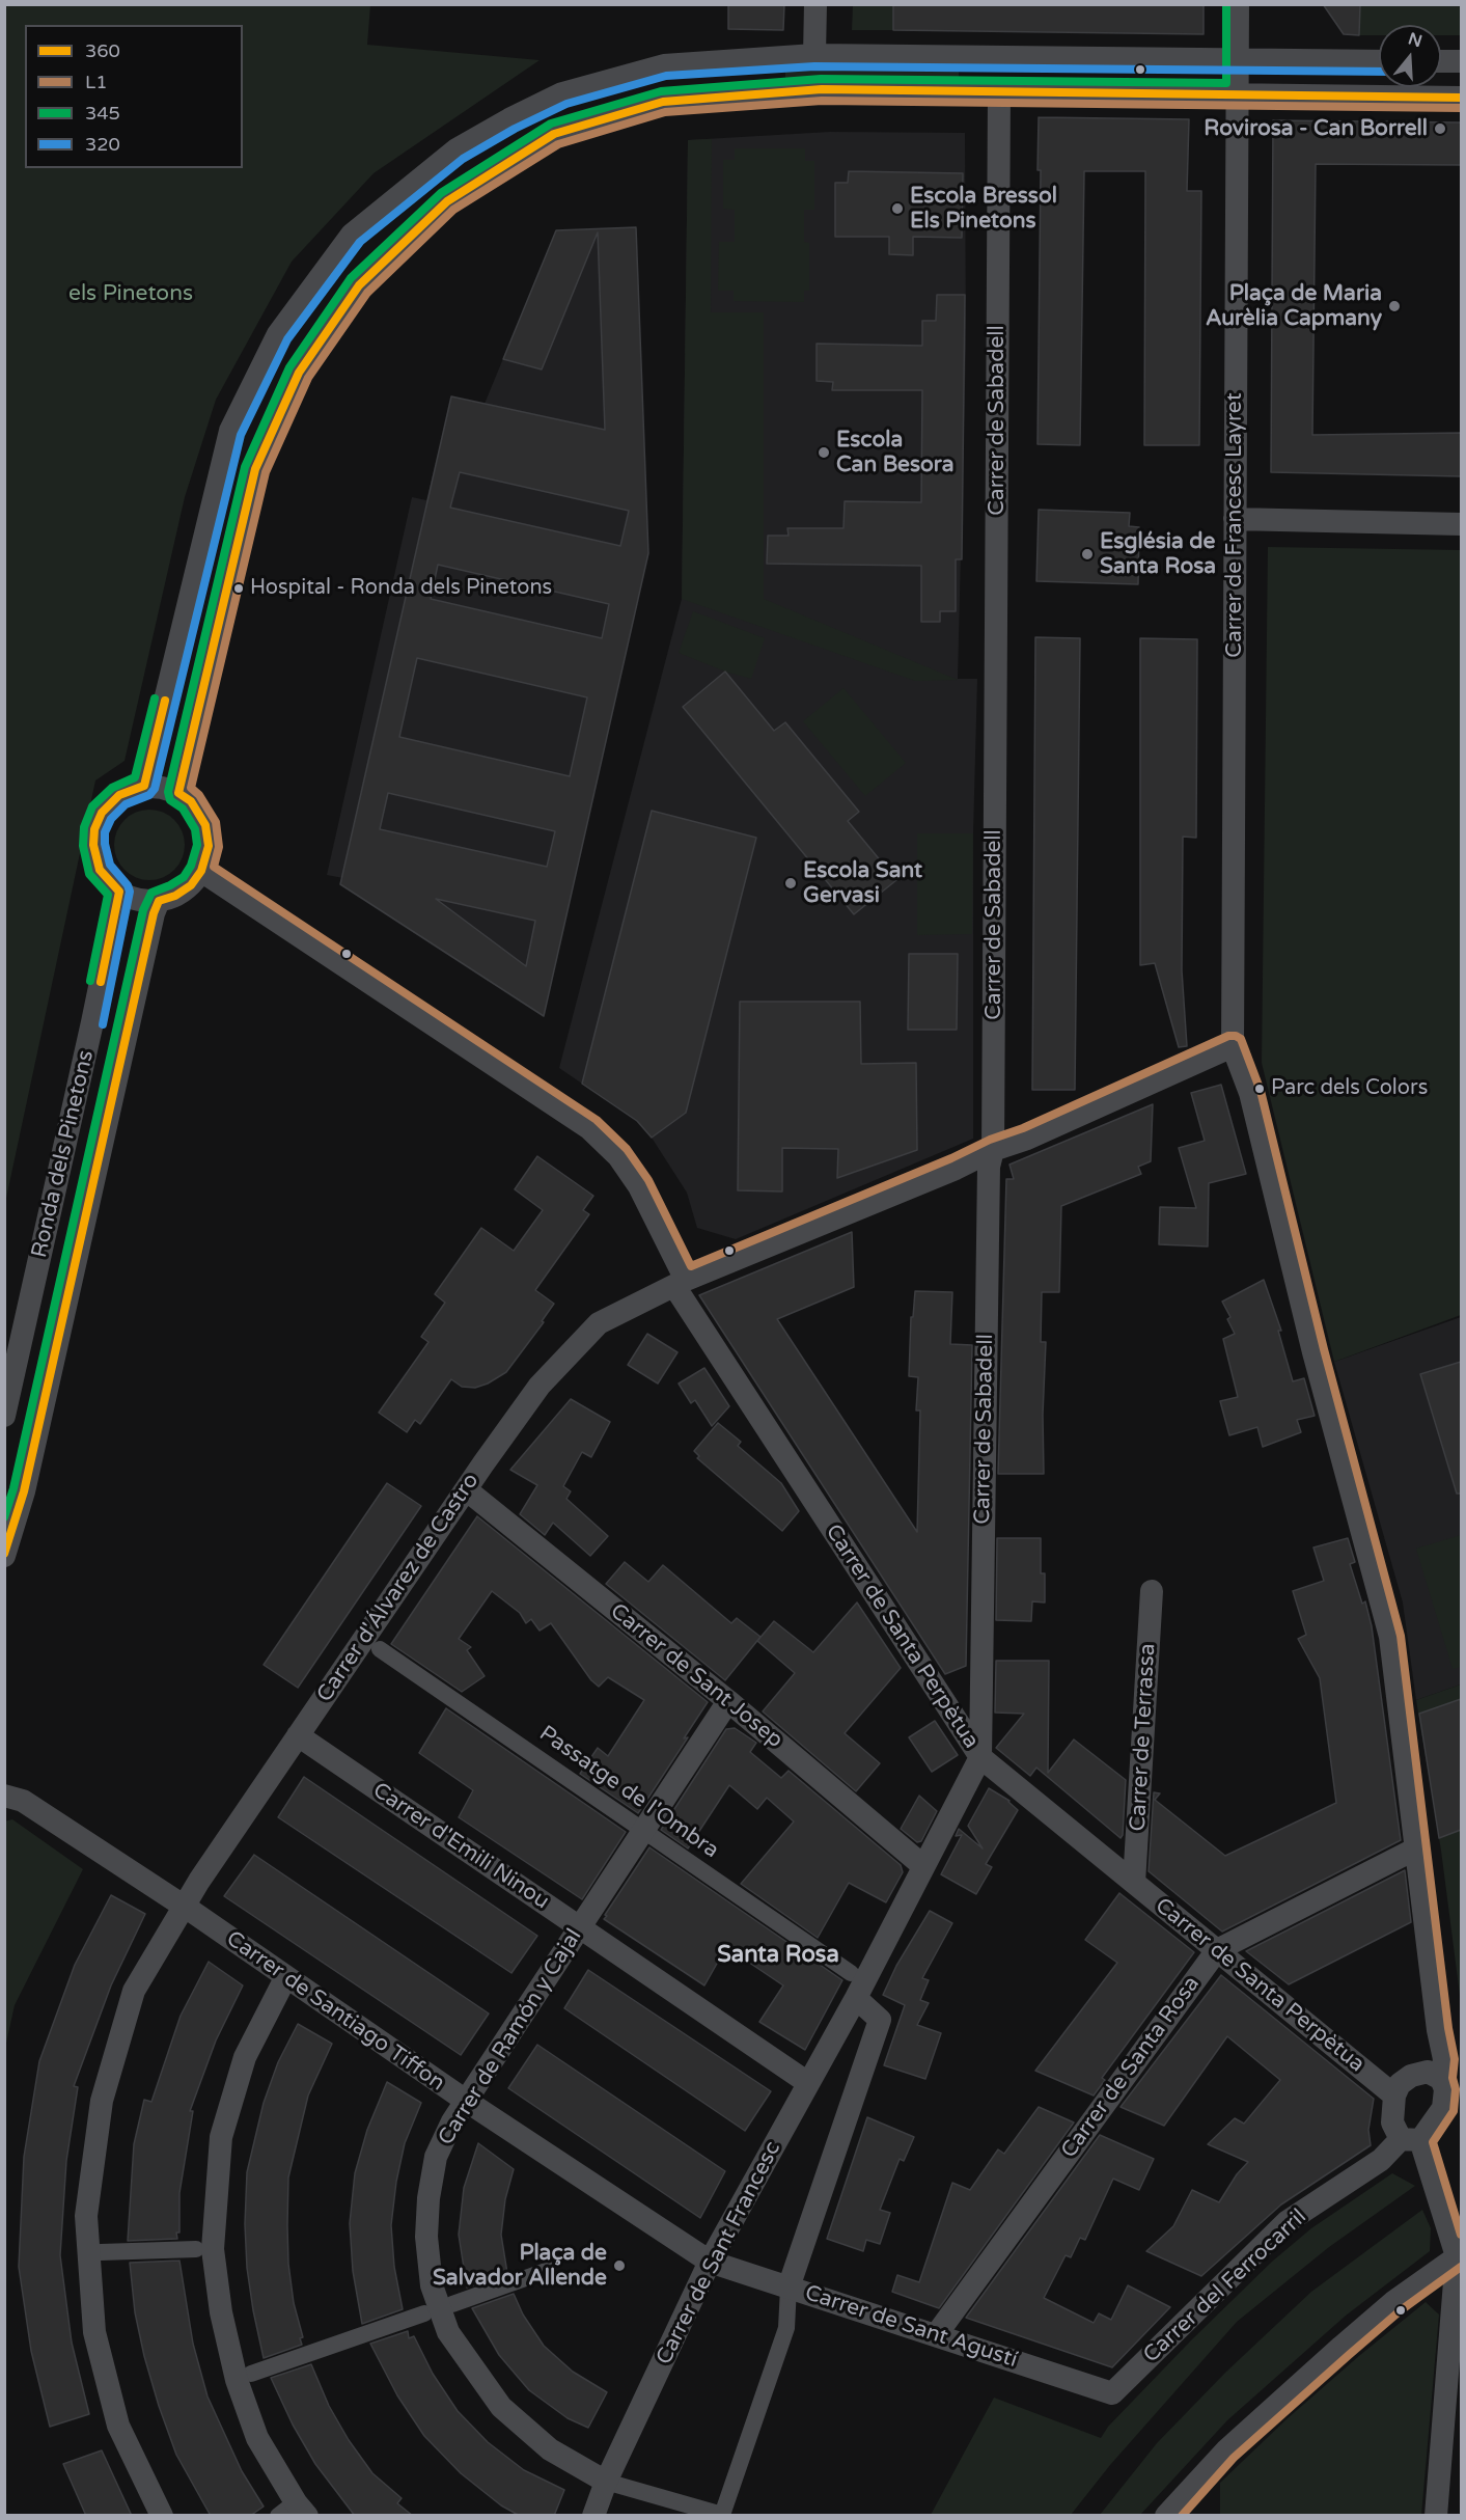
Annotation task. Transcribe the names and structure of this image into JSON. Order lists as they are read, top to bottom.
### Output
{
  "streets": {
    "street": [
      "Carrer de Sabadell",
      "Carrer de Francesc Layret",
      "Ronda dels Pinetons",
      "Carrer d'Álvarez de Castro",
      "Carrer de Santa Perpètua",
      "Carrer de Sant Josep",
      "Carrer de Terrassa",
      "Passatge de l'Ombra",
      "Carrer d'Emili Ninou",
      "Carrer de Santiago Tiffon",
      "Carrer de Ramón y Cajal",
      "Carrer de Santa Rosa",
      "Carrer de Sant Francesc",
      "Carrer del Ferrocarril",
      "Carrer de Sant Agustí"
    ]
  },
  "crossings": [
    ["Carrer de Sabadell", "Carrer d'Álvarez de Castro"],
    ["Carrer de Sabadell", "Carrer de Santa Perpètua"],
    ["Carrer de Sabadell", "Carrer de Sant Francesc"],
    ["Carrer de Francesc Layret", "Carrer d'Álvarez de Castro"],
    ["Carrer de Francesc Layret", "Carrer de Santa Perpètua"],
    ["Carrer de Francesc Layret", "Carrer de Santa Rosa"],
    ["Carrer de Francesc Layret", "Carrer del Ferrocarril"],
    ["Ronda dels Pinetons", "Carrer de Santa Perpètua"],
    ["Carrer d'Álvarez de Castro", "Carrer de Santa Perpètua"],
    ["Carrer d'Álvarez de Castro", "Carrer de Sant Josep"],
    ["Carrer d'Álvarez de Castro", "Carrer d'Emili Ninou"],
    ["Carrer d'Álvarez de Castro", "Carrer de Santiago Tiffon"],
    ["Carrer de Santa Perpètua", "Carrer de Terrassa"],
    ["Carrer de Santa Perpètua", "Carrer de Santa Rosa"],
    ["Carrer de Santa Perpètua", "Carrer de Sant Francesc"],
    ["Carrer de Santa Perpètua", "Carrer del Ferrocarril"],
    ["Carrer de Sant Josep", "Carrer de Ramón y Cajal"],
    ["Carrer de Sant Josep", "Carrer de Sant Francesc"],
    ["Passatge de l'Ombra", "Carrer de Ramón y Cajal"],
    ["Carrer d'Emili Ninou", "Carrer de Ramón y Cajal"],
    ["Carrer d'Emili Ninou", "Carrer de Sant Francesc"],
    ["Carrer de Santiago Tiffon", "Carrer de Ramón y Cajal"],
    ["Carrer de Santiago Tiffon", "Carrer de Sant Francesc"],
    ["Carrer de Santiago Tiffon", "Carrer de Sant Agustí"],
    ["Carrer de Ramón y Cajal", "Carrer de Sant Francesc"],
    ["Carrer de Santa Rosa", "Carrer de Sant Agustí"],
    ["Carrer de Sant Francesc", "Carrer de Sant Agustí"],
    ["Carrer del Ferrocarril", "Carrer de Sant Agustí"]
  ],
  "districts": ["Santa Rosa"],
  "parks": ["els Pinetons"],
  "places": [
    "Rovirosa - Can Borrell",
    "Escola Bressol Els Pinetons",
    "Plaça de Maria Aurèlia Capmany",
    "Escola Can Besora",
    "Església de Santa Rosa",
    "Hospital - Ronda dels Pinetons",
    "Escola Sant Gervasi",
    "Parc dels Colors",
    "Plaça de Salvador Allende"
  ],
  "lines": [
    "transit line 345",
    "transit line 320",
    "transit line 360",
    "transit line L1"
  ],
  "legend": [
    "360",
    "L1",
    "345",
    "320"
  ],
  "north": "top"
}
